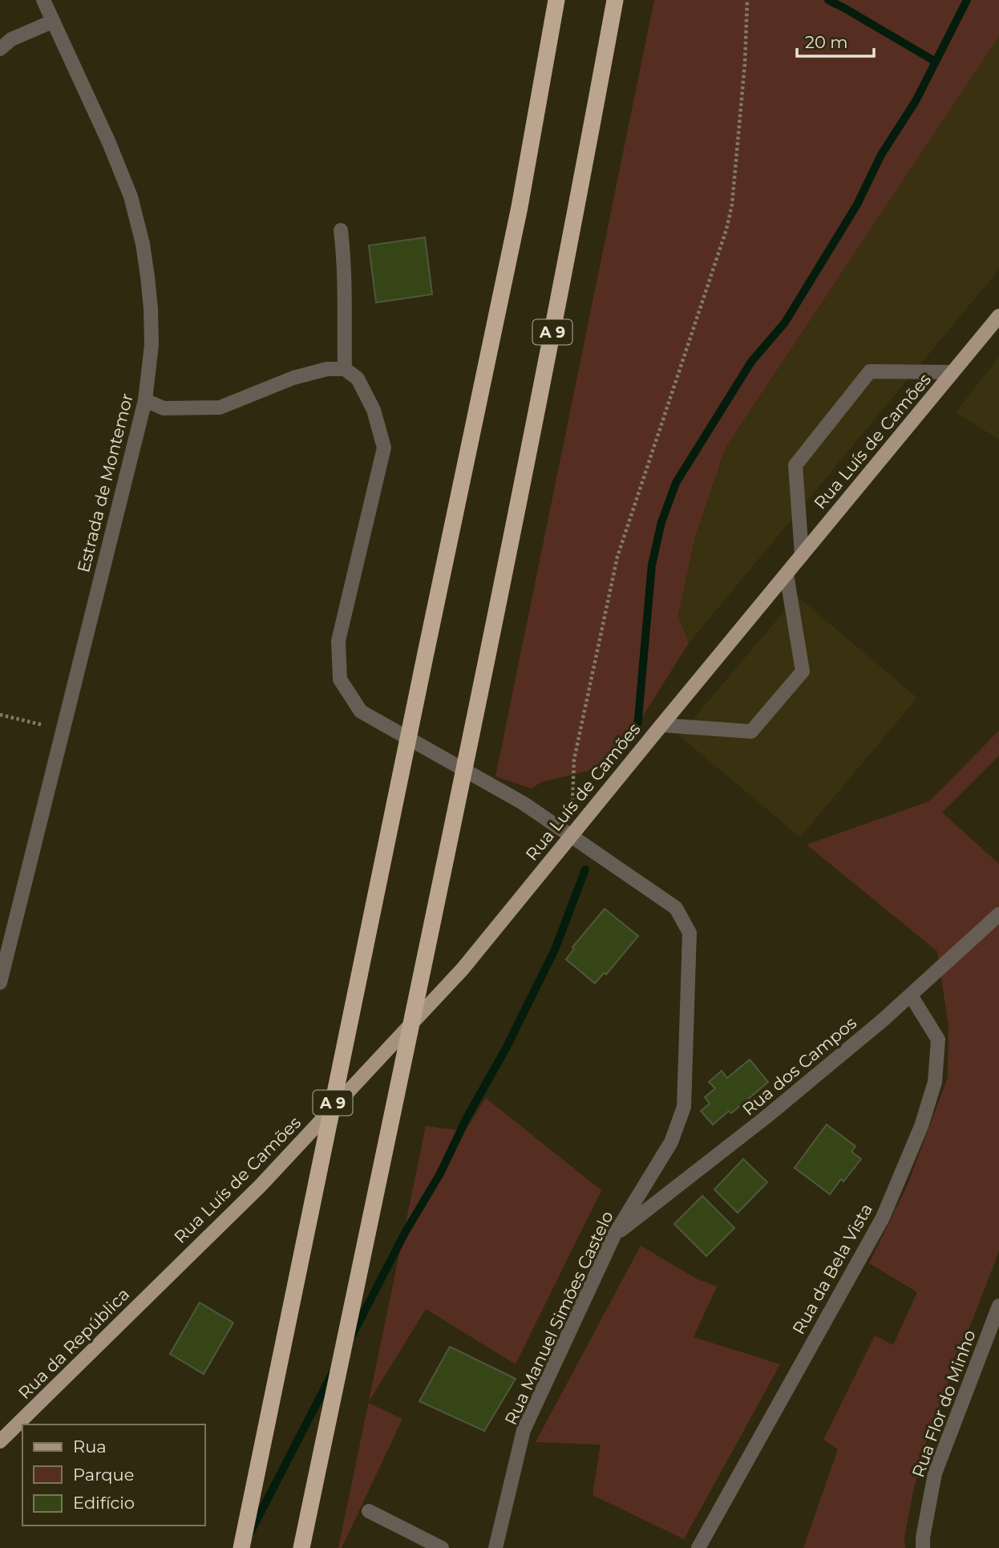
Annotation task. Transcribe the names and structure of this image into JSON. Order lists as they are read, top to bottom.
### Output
{
  "streets": {
    "highway": ["A 9"],
    "main road": ["Rua Luís de Camões", "Rua da República"],
    "street": [
      "Estrada de Montemor",
      "Rua dos Campos",
      "Rua da Bela Vista",
      "Rua Manuel Simões Castelo",
      "Rua Flor do Minho"
    ]
  },
  "crossings": [
    ["Rua Luís de Camões", "Rua Manuel Simões Castelo"],
    ["Rua Luís de Camões", "Rua da República"],
    ["Rua dos Campos", "Rua da Bela Vista"],
    ["Rua dos Campos", "Rua Manuel Simões Castelo"]
  ],
  "legend": ["Rua", "Parque", "Edifício"],
  "scale_bar": "20 m"
}
